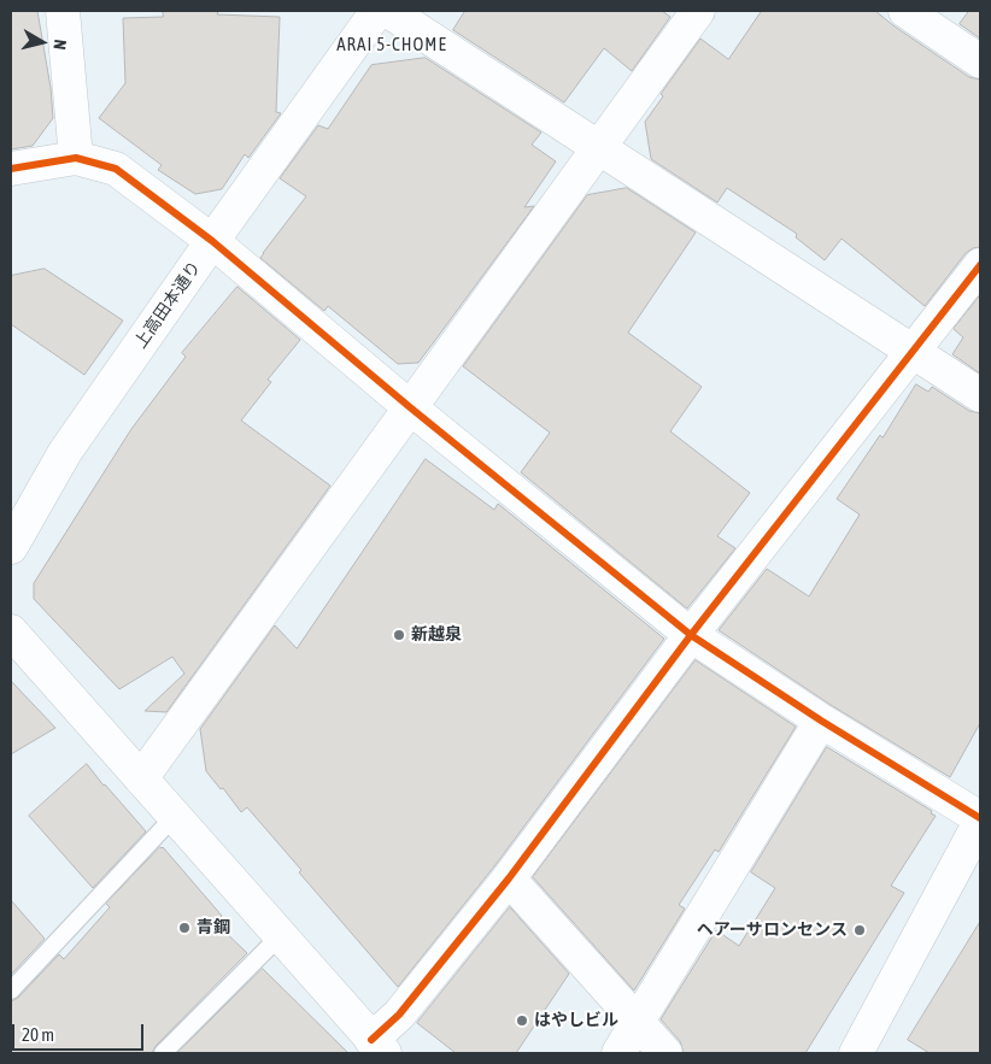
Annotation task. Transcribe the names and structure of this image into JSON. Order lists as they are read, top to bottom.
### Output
{
  "streets": {
    "street": ["上高田本通り"]
  },
  "districts": ["ARAI 5-CHOME"],
  "places": [
    "新越泉",
    "青鋼",
    "ヘアーサロンセンス",
    "はやしビル"
  ],
  "scale_bar": "20 m",
  "north": "right"
}
